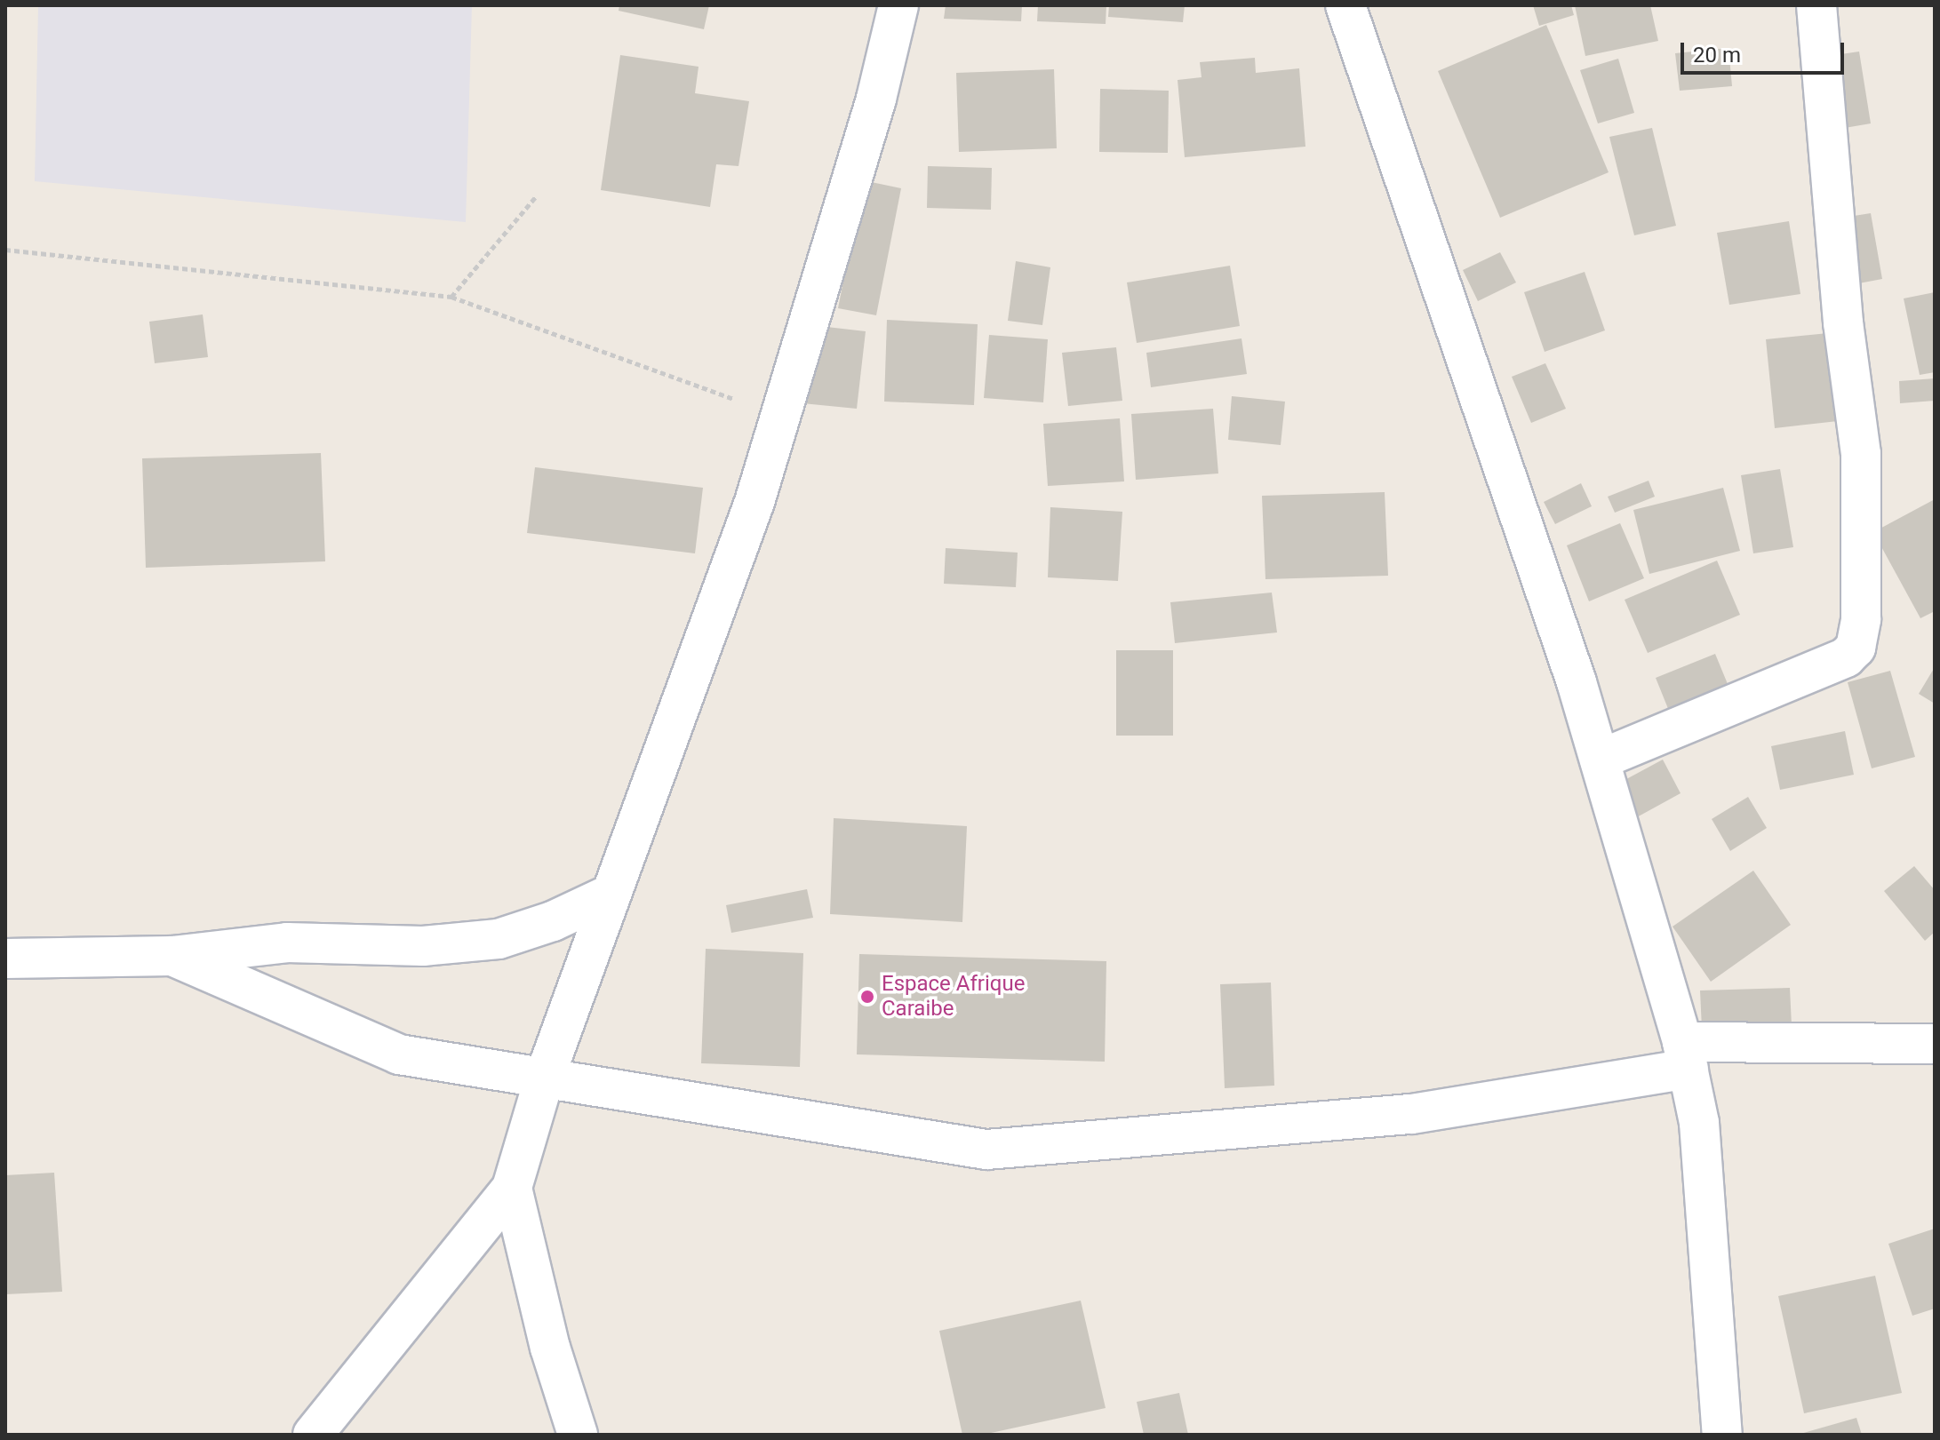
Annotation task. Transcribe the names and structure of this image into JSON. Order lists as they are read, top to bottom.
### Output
{
  "places": ["Espace Afrique Caraibe"],
  "scale_bar": "20 m"
}
